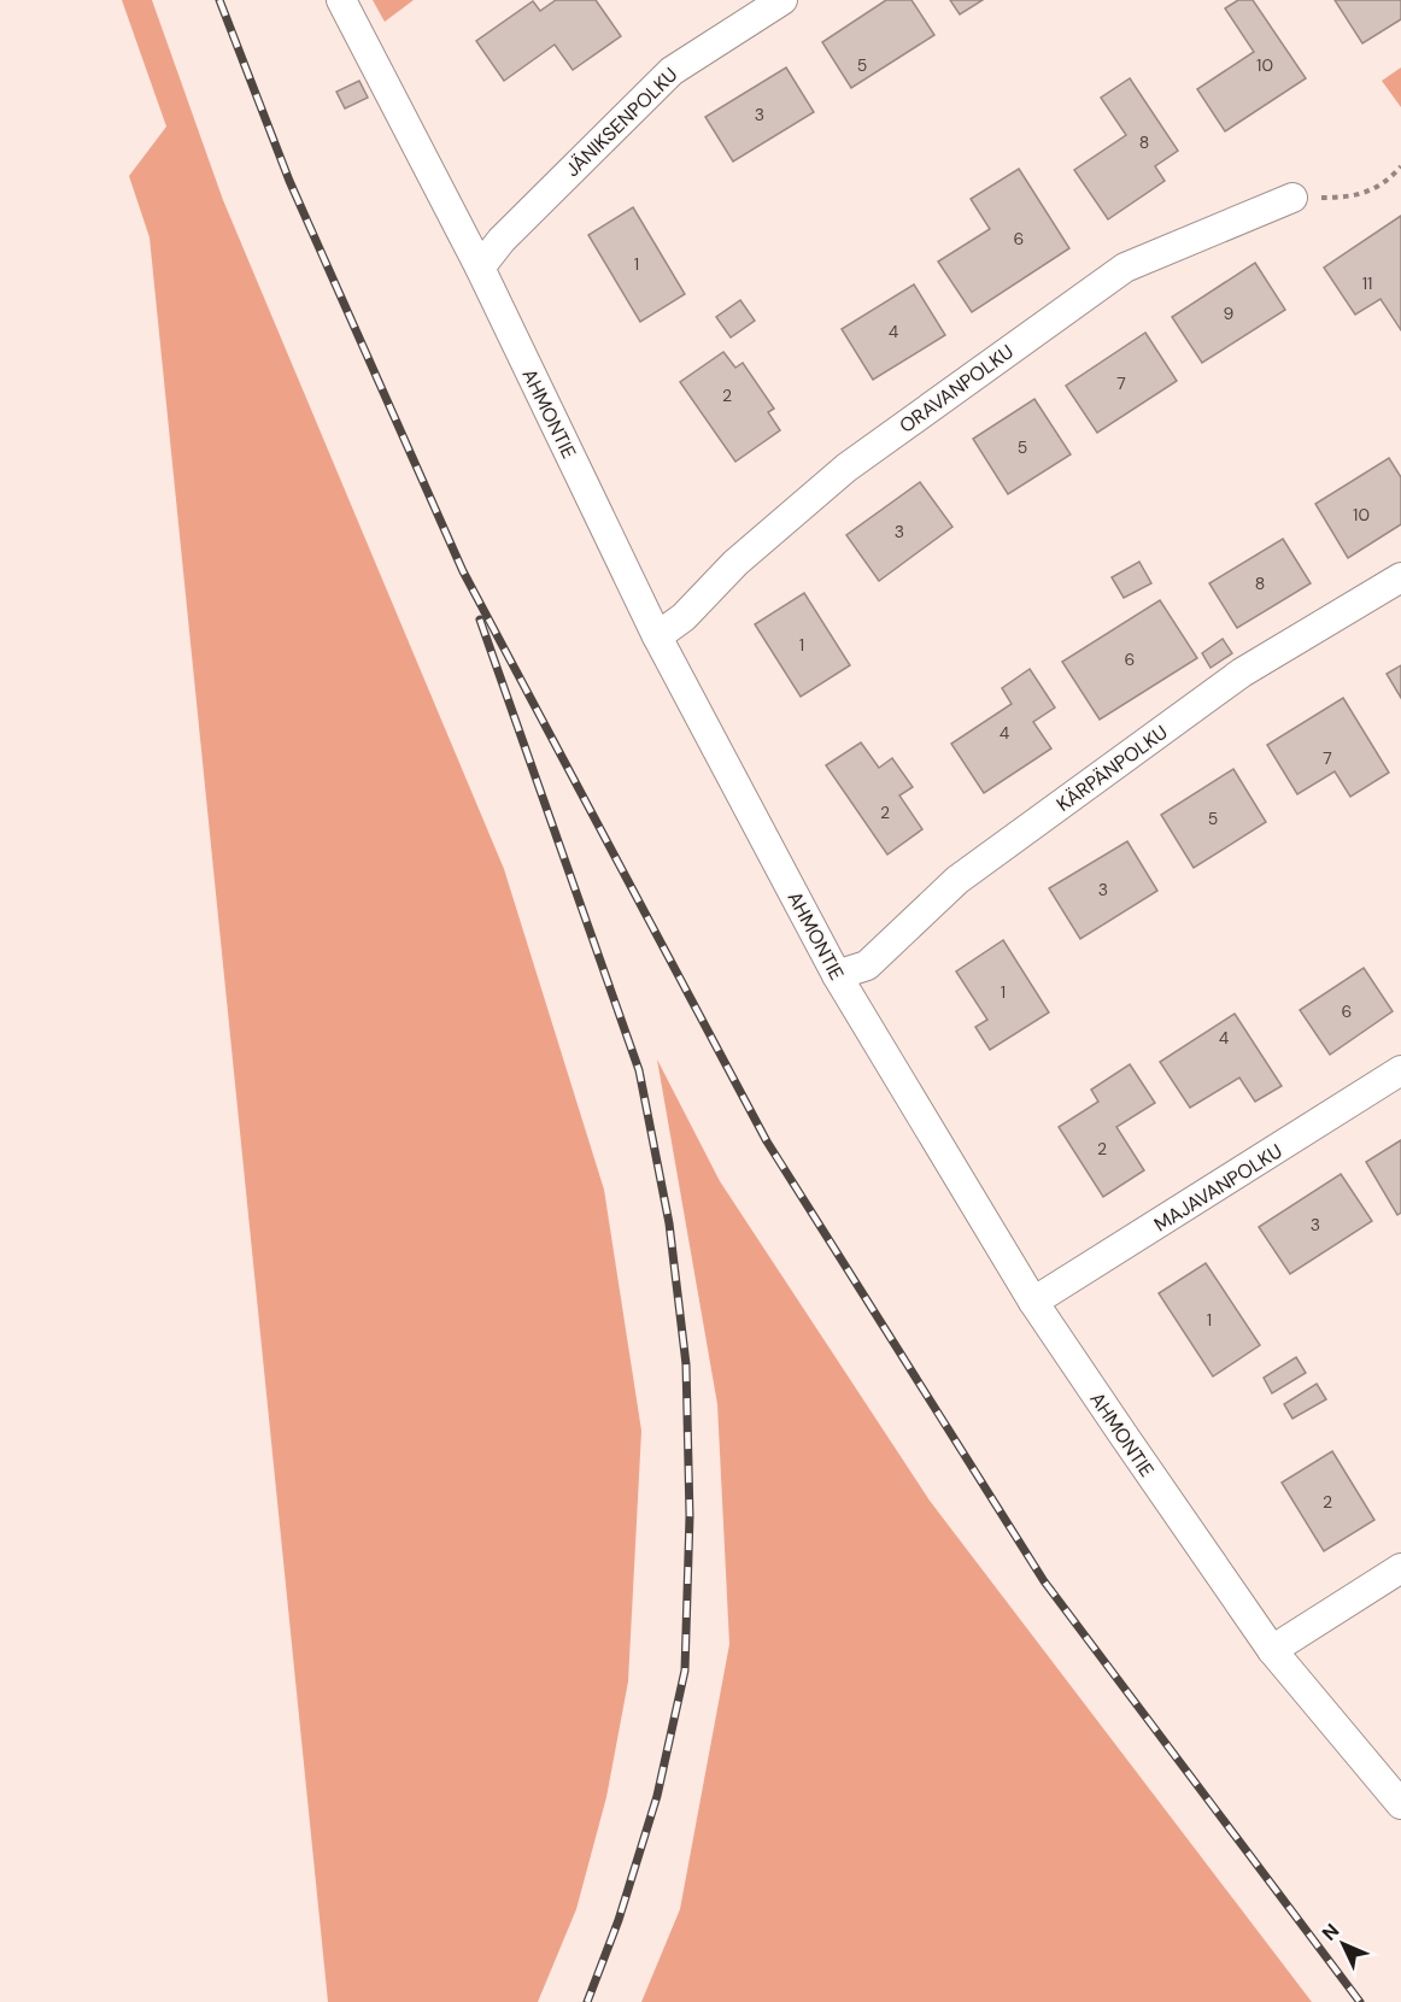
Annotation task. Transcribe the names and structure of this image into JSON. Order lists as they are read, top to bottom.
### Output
{
  "streets": {
    "street": [
      "JÄNIKSENPOLKU",
      "ORAVANPOLKU",
      "AHMONTIE",
      "KÄRPÄNPOLKU",
      "MAJAVANPOLKU"
    ]
  },
  "crossings": [
    ["JÄNIKSENPOLKU", "AHMONTIE"],
    ["ORAVANPOLKU", "AHMONTIE"],
    ["AHMONTIE", "KÄRPÄNPOLKU"],
    ["AHMONTIE", "MAJAVANPOLKU"]
  ],
  "house_numbers": [
    "5",
    "10",
    "3",
    "8",
    "6",
    "1",
    "11",
    "9",
    "4",
    "7",
    "2",
    "5",
    "10",
    "3",
    "8",
    "1",
    "6",
    "4",
    "7",
    "2",
    "5",
    "3",
    "1",
    "6",
    "4",
    "2",
    "3",
    "1",
    "2"
  ],
  "north": "top left"
}
